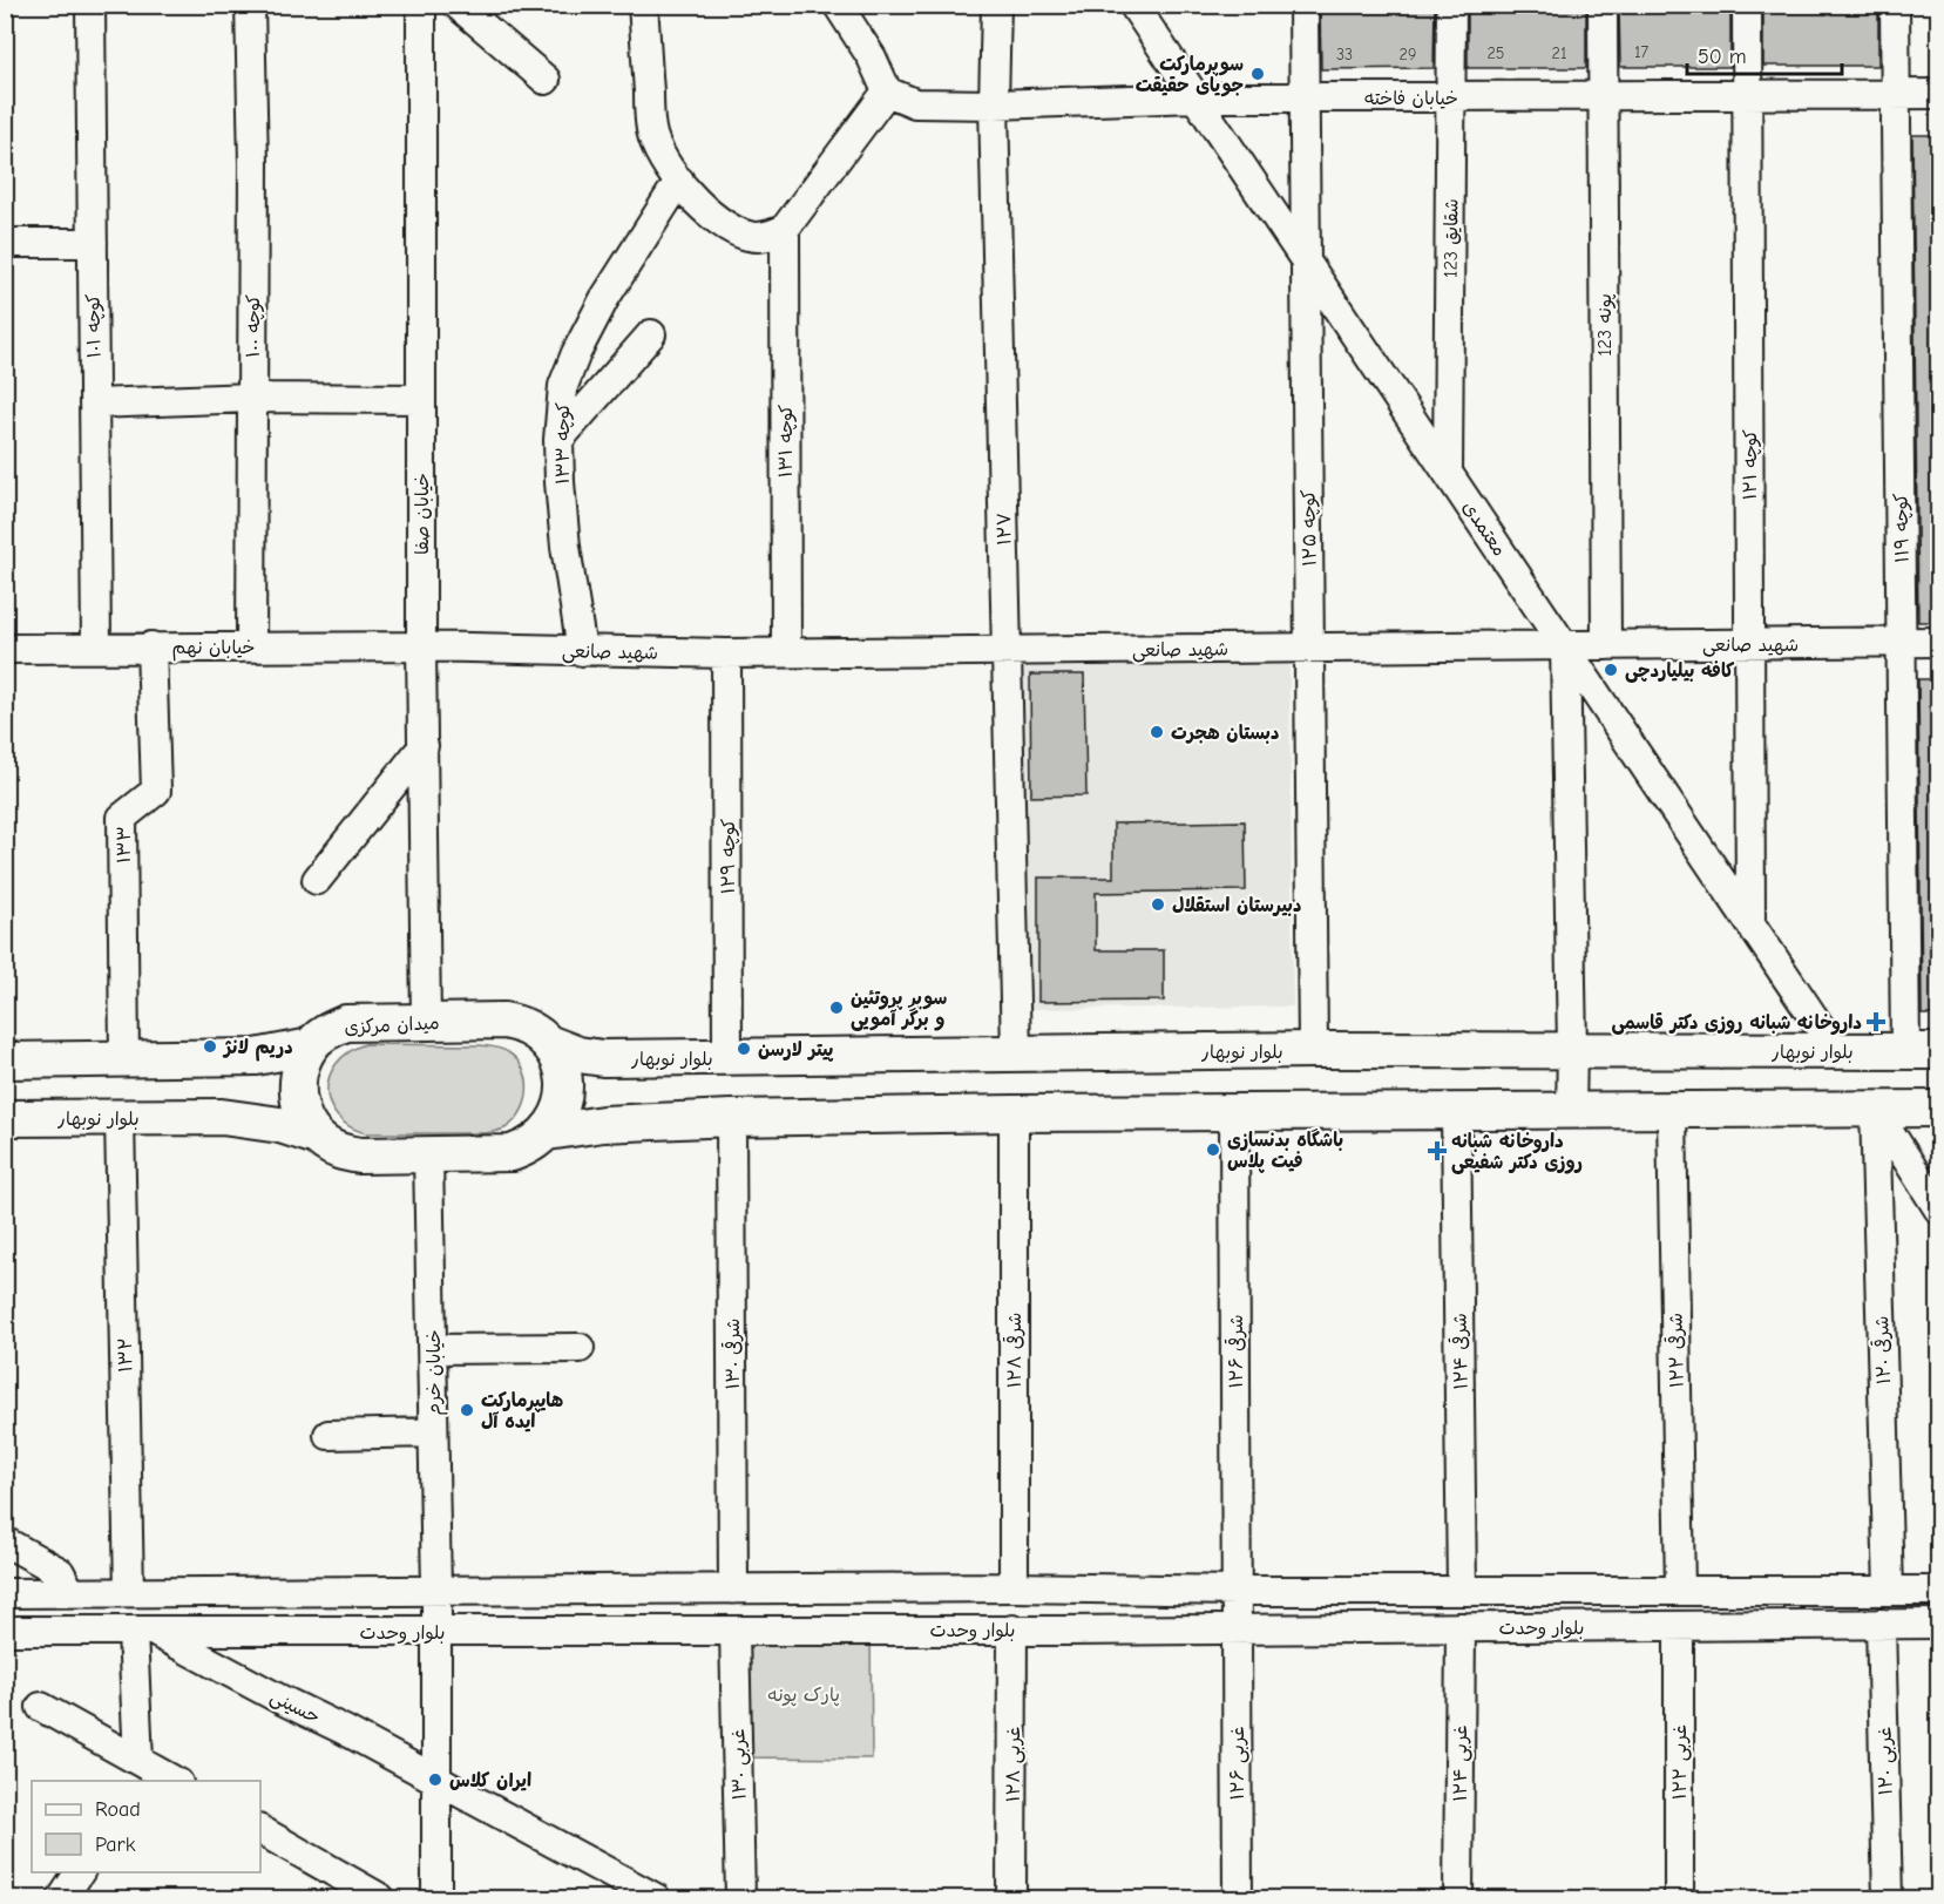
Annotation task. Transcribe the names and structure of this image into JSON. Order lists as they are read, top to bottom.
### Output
{
  "streets": {
    "main road": ["میدان مرکزی", "بلوار نوبهار"],
    "street": [
      "خیابان فاخته",
      "123 شقایق",
      "123 پونه",
      "کوچه ۱۰۱",
      "کوچه ۱۰۰",
      "کوچه ۱۳۱",
      "کوچه ۱۳۳",
      "کوچه ۱۲۱",
      "خیابان صفا",
      "کوچه ۱۲۵",
      "معتمدی",
      "کوچه ۱۱۹",
      "۱۲۷",
      "شهید صانعی",
      "خیابان نهم",
      "۱۳۳",
      "کوچه ۱۲۹",
      "۱۲۸ شرقی",
      "۱۲۲ شرقی",
      "۱۲۰ شرقی",
      "۱۲۶ شرقی",
      "۱۲۴ شرقی",
      "۱۳۰ شرقی",
      "۱۳۲",
      "خیابان خرم",
      "بلوار وحدت",
      "حسینی",
      "۱۲۰ غربی",
      "۱۲۲ غربی",
      "۱۲۶ غربی",
      "۱۲۴ غربی",
      "۱۳۰ غربی",
      "۱۲۸ غربی"
    ]
  },
  "crossings": [
    ["خیابان فاخته", "123 شقایق"],
    ["خیابان فاخته", "123 پونه"],
    ["خیابان فاخته", "کوچه ۱۲۱"],
    ["خیابان فاخته", "کوچه ۱۲۵"],
    ["خیابان فاخته", "معتمدی"],
    ["خیابان فاخته", "کوچه ۱۱۹"],
    ["خیابان فاخته", "۱۲۷"],
    ["123 شقایق", "معتمدی"],
    ["123 پونه", "شهید صانعی"],
    ["کوچه ۱۰۱", "خیابان نهم"],
    ["کوچه ۱۰۰", "خیابان نهم"],
    ["کوچه ۱۳۱", "شهید صانعی"],
    ["کوچه ۱۳۳", "شهید صانعی"],
    ["کوچه ۱۲۱", "معتمدی"],
    ["کوچه ۱۲۱", "شهید صانعی"],
    ["خیابان صفا", "شهید صانعی"],
    ["خیابان صفا", "خیابان نهم"],
    ["خیابان صفا", "میدان مرکزی"],
    ["کوچه ۱۲۵", "معتمدی"],
    ["کوچه ۱۲۵", "شهید صانعی"],
    ["کوچه ۱۲۵", "بلوار نوبهار"],
    ["معتمدی", "شهید صانعی"],
    ["معتمدی", "بلوار نوبهار"],
    ["کوچه ۱۱۹", "شهید صانعی"],
    ["کوچه ۱۱۹", "بلوار نوبهار"],
    ["۱۲۷", "شهید صانعی"],
    ["۱۲۷", "بلوار نوبهار"],
    ["شهید صانعی", "خیابان نهم"],
    ["شهید صانعی", "کوچه ۱۲۹"],
    ["خیابان نهم", "۱۳۳"],
    ["کوچه ۱۲۹", "بلوار نوبهار"],
    ["میدان مرکزی", "بلوار نوبهار"],
    ["بلوار نوبهار", "۱۳۲"],
    ["۱۲۸ شرقی", "بلوار وحدت"],
    ["۱۲۲ شرقی", "بلوار وحدت"],
    ["۱۲۰ شرقی", "بلوار وحدت"],
    ["۱۲۶ شرقی", "بلوار وحدت"],
    ["۱۲۶ شرقی", "۱۲۶ غربی"],
    ["۱۲۴ شرقی", "بلوار وحدت"],
    ["۱۳۰ شرقی", "بلوار وحدت"],
    ["۱۳۲", "بلوار وحدت"],
    ["خیابان خرم", "بلوار وحدت"],
    ["بلوار وحدت", "حسینی"],
    ["بلوار وحدت", "۱۲۰ غربی"],
    ["بلوار وحدت", "۱۲۲ غربی"],
    ["بلوار وحدت", "۱۲۶ غربی"],
    ["بلوار وحدت", "۱۲۴ غربی"],
    ["بلوار وحدت", "۱۳۰ غربی"],
    ["بلوار وحدت", "۱۲۸ غربی"]
  ],
  "parks": ["پارک پونه"],
  "places": {
    "other": [
      "سوپرمارکت جویای حقیقت",
      "کافه بیلیاردچی",
      "دبستان هجرت",
      "دبیرستان استقلال",
      "سوپر پروتئین و برگر آمویی",
      "دریم لانژ",
      "پیتر لارسن",
      "باشگاه بدنسازی فیت پلاس",
      "هایپرمارکت ایده آل",
      "ایران کلاس"
    ],
    "health": ["داروخانه شبانه روزی دکتر قاسمی", "داروخانه شبانه روزی دکتر شفیعی"]
  },
  "house_numbers": [
    "17",
    "25",
    "21",
    "33",
    "29"
  ],
  "legend": ["Road", "Park"],
  "scale_bar": "50 m"
}
